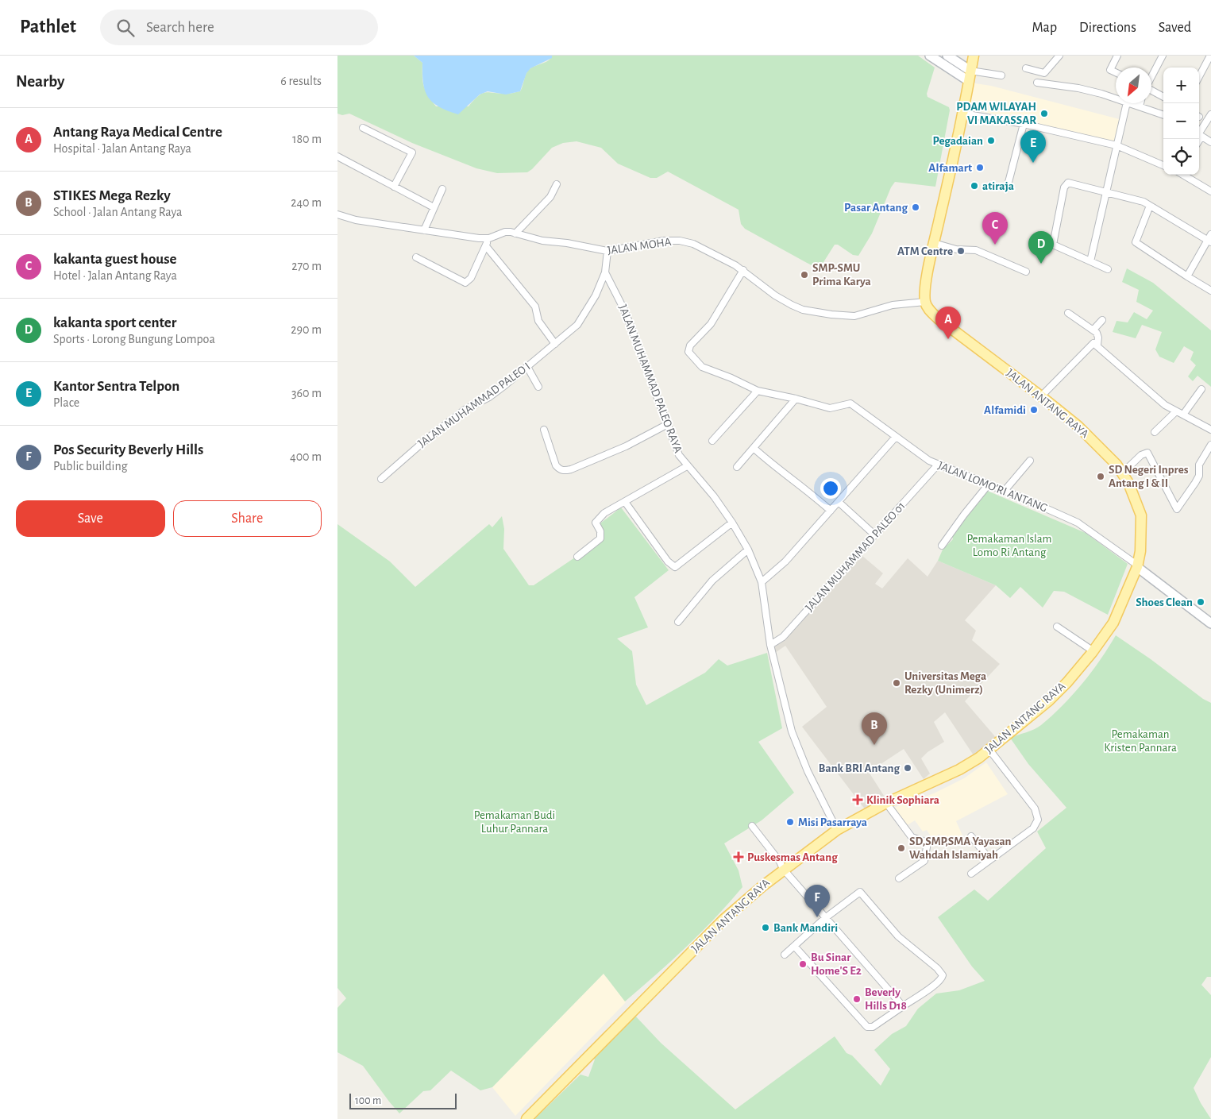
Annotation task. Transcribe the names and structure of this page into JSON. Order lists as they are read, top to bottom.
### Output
{
  "streets": {
    "main road": ["JALAN ANTANG RAYA"],
    "street": [
      "JALAN MOHA",
      "JALAN MUHAMMAD PALEO RAYA",
      "JALAN MUHAMMAD PALEO I",
      "JALAN LOMO'RI ANTANG",
      "JALAN MUHAMMAD PALEO 01"
    ]
  },
  "crossings": [
    ["JALAN MOHA", "JALAN ANTANG RAYA"],
    ["JALAN MUHAMMAD PALEO RAYA", "JALAN ANTANG RAYA"],
    ["JALAN MUHAMMAD PALEO RAYA", "JALAN MUHAMMAD PALEO I"],
    ["JALAN MUHAMMAD PALEO RAYA", "JALAN MUHAMMAD PALEO 01"],
    ["JALAN ANTANG RAYA", "JALAN LOMO'RI ANTANG"],
    ["JALAN LOMO'RI ANTANG", "JALAN MUHAMMAD PALEO 01"]
  ],
  "parks": ["Pemakaman Islam Lomo Ri Antang", "Pemakaman Kristen Pannara", "Pemakaman Budi Luhur Pannara"],
  "places": {
    "other": [
      "PDAM WILAYAH VI MAKASSAR",
      "Pegadaian",
      "Alfamart",
      "atiraja",
      "Pasar Antang",
      "ATM Centre",
      "SMP-SMU Prima Karya",
      "Alfamidi",
      "SD Negeri Inpres Antang I & II",
      "Shoes Clean",
      "Universitas Mega Rezky (Unimerz)",
      "Bank BRI Antang",
      "Misi Pasarraya",
      "SD,SMP,SMA Yayasan Wahdah Islamiyah",
      "Bank Mandiri",
      "Bu Sinar Home'S E2",
      "Beverly Hills D18"
    ],
    "health": ["Klinik Sophiara", "Puskesmas Antang"]
  },
  "scale_bar": "100 m",
  "north": "bottom left",
  "page": {
    "header": "Pathlet",
    "search": "Search here",
    "nav": ["Map", "Directions", "Saved"],
    "heading": ["Nearby", "6 results"],
    "map_buttons": ["+", "−"],
    "list": [
      {
        "mark": "A",
        "name": "Antang Raya Medical Centre",
        "note": "Hospital · Jalan Antang Raya",
        "value": "180 m"
      },
      {
        "mark": "B",
        "name": "STIKES Mega Rezky",
        "note": "School · Jalan Antang Raya",
        "value": "240 m"
      },
      {
        "mark": "C",
        "name": "kakanta guest house",
        "note": "Hotel · Jalan Antang Raya",
        "value": "270 m"
      },
      {
        "mark": "D",
        "name": "kakanta sport center",
        "note": "Sports · Lorong Bungung Lompoa",
        "value": "290 m"
      },
      {
        "mark": "E",
        "name": "Kantor Sentra Telpon",
        "note": "Place",
        "value": "360 m"
      },
      {
        "mark": "F",
        "name": "Pos Security Beverly Hills",
        "note": "Public building",
        "value": "400 m"
      }
    ],
    "pins": [
      "E",
      "C",
      "D",
      "A",
      "B",
      "F"
    ],
    "buttons": ["Save", "Share"],
    "scale": "100 m"
  }
}
